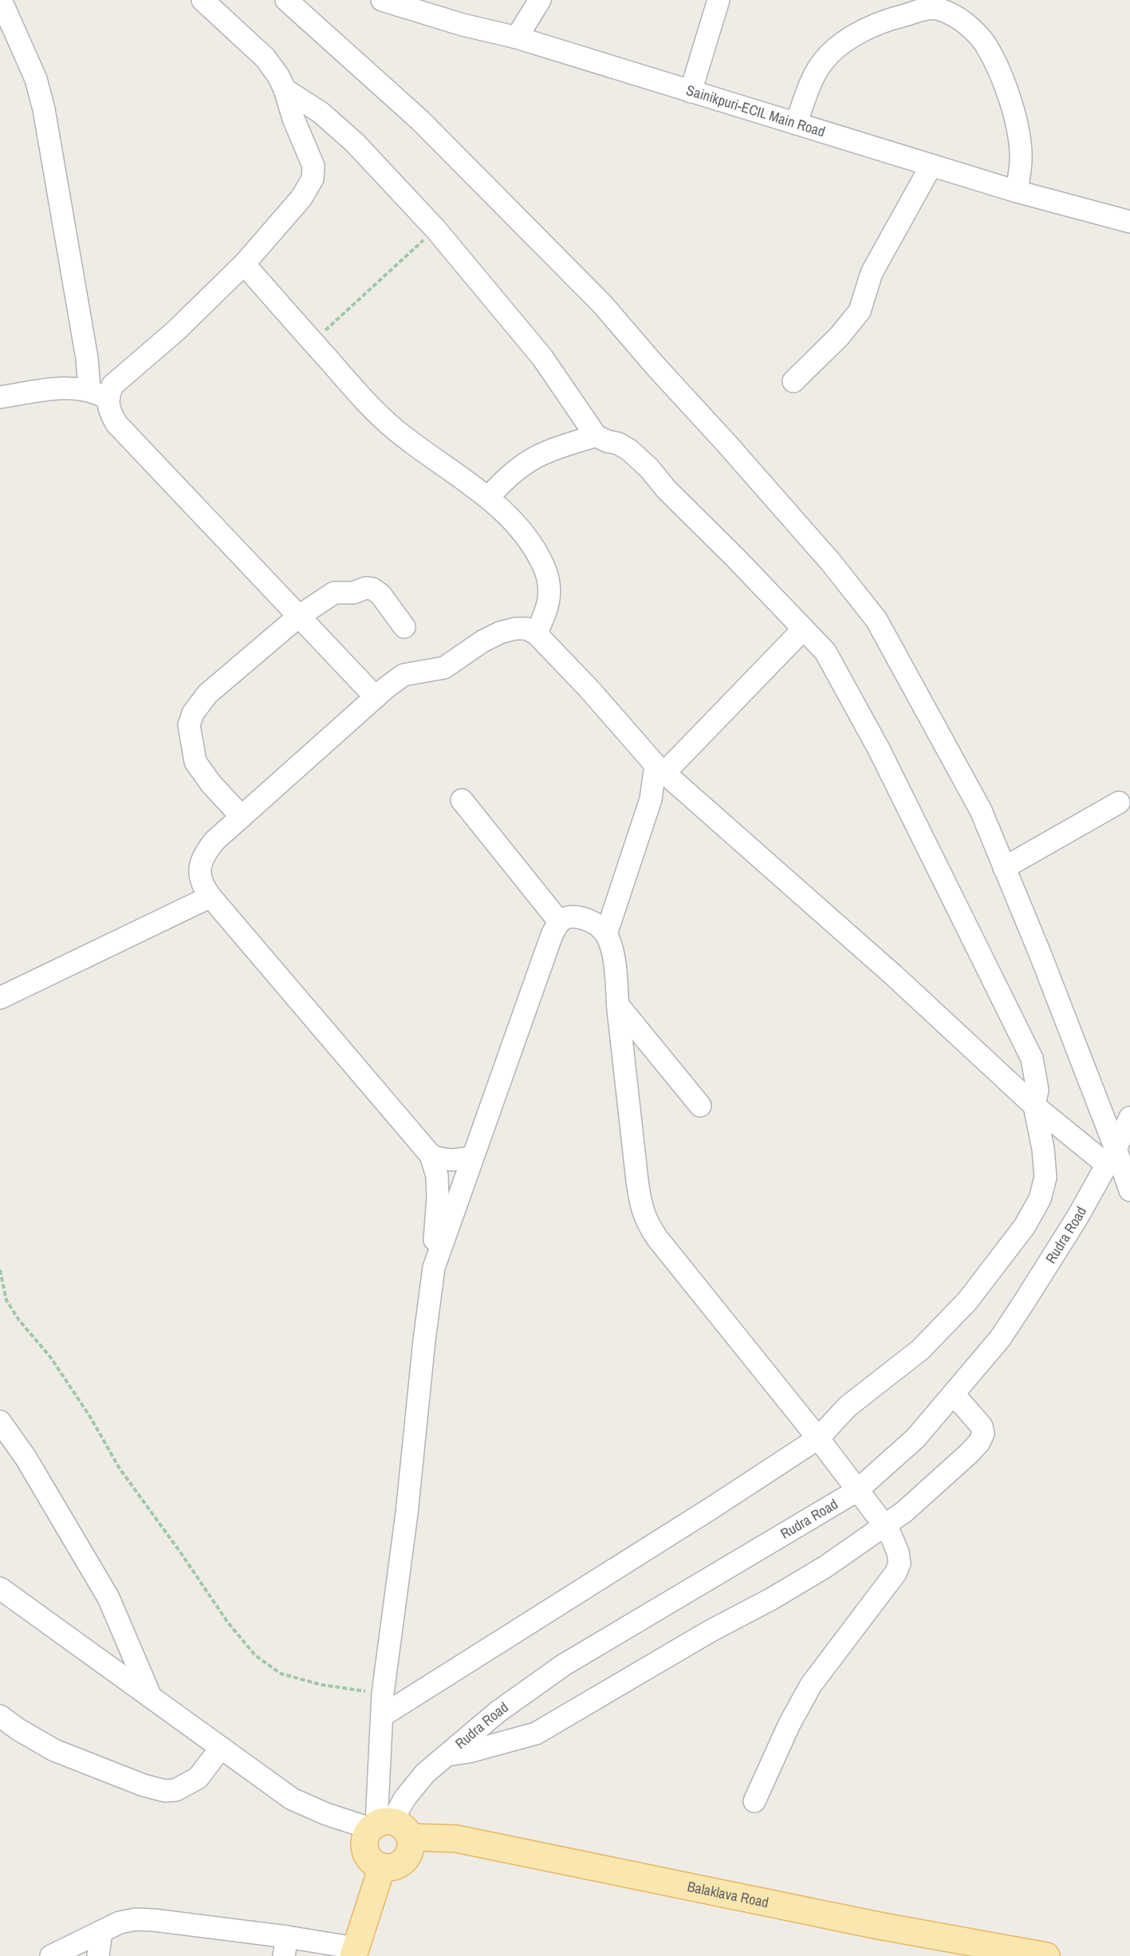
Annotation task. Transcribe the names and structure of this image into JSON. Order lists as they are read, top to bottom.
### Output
{
  "streets": {
    "main road": ["Balaklava Road"],
    "street": ["Sainikpuri-ECIL Main Road", "Rudra Road"]
  },
  "crossings": [
    ["Rudra Road", "Balaklava Road"]
  ]
}
